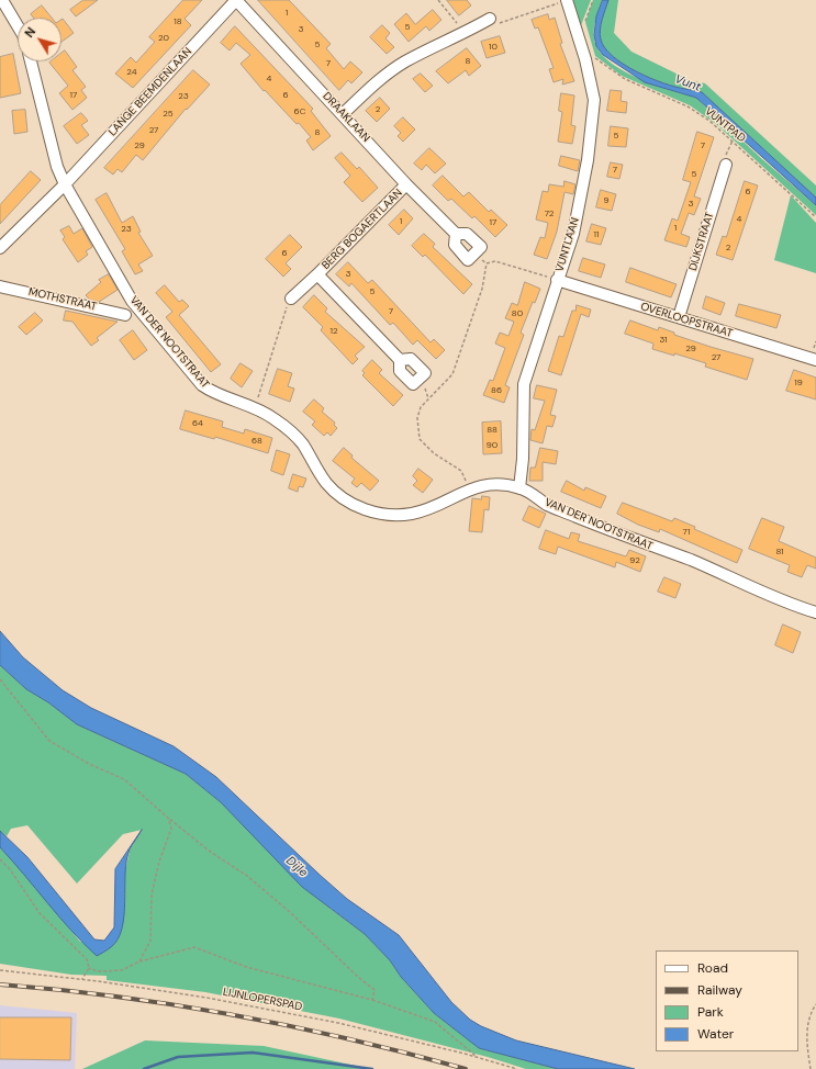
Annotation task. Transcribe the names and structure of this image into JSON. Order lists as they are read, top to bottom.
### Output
{
  "streets": {
    "street": [
      "LANGE BEEMDENLAAN",
      "DRAAKLAAN",
      "BERG BOGAERTLAAN",
      "DIJKSTRAAT",
      "VUNTLAAN",
      "MOTHSTRAAT",
      "OVERLOOPSTRAAT",
      "VAN DER NOOTSTRAAT"
    ],
    "path": ["VUNTPAD", "LIJNLOPERSPAD"]
  },
  "crossings": [
    ["LANGE BEEMDENLAAN", "DRAAKLAAN"],
    ["LANGE BEEMDENLAAN", "VAN DER NOOTSTRAAT"],
    ["DRAAKLAAN", "BERG BOGAERTLAAN"],
    ["DIJKSTRAAT", "OVERLOOPSTRAAT"],
    ["VUNTLAAN", "OVERLOOPSTRAAT"],
    ["VUNTLAAN", "VAN DER NOOTSTRAAT"]
  ],
  "water": ["Vunt", "Dijle"],
  "house_numbers": [
    "1",
    "18",
    "5",
    "3",
    "20",
    "5",
    "10",
    "8",
    "7",
    "24",
    "4",
    "17",
    "6",
    "23",
    "2",
    "6C",
    "25",
    "27",
    "8",
    "5",
    "29",
    "7",
    "7",
    "5",
    "6",
    "9",
    "3",
    "72",
    "4",
    "1",
    "17",
    "1",
    "23",
    "11",
    "2",
    "6",
    "3",
    "5",
    "7",
    "80",
    "12",
    "31",
    "29",
    "27",
    "19",
    "86",
    "64",
    "88",
    "68",
    "90",
    "71",
    "81",
    "92"
  ],
  "legend": [
    "Road",
    "Railway",
    "Park",
    "Water"
  ],
  "north": "top left"
}
